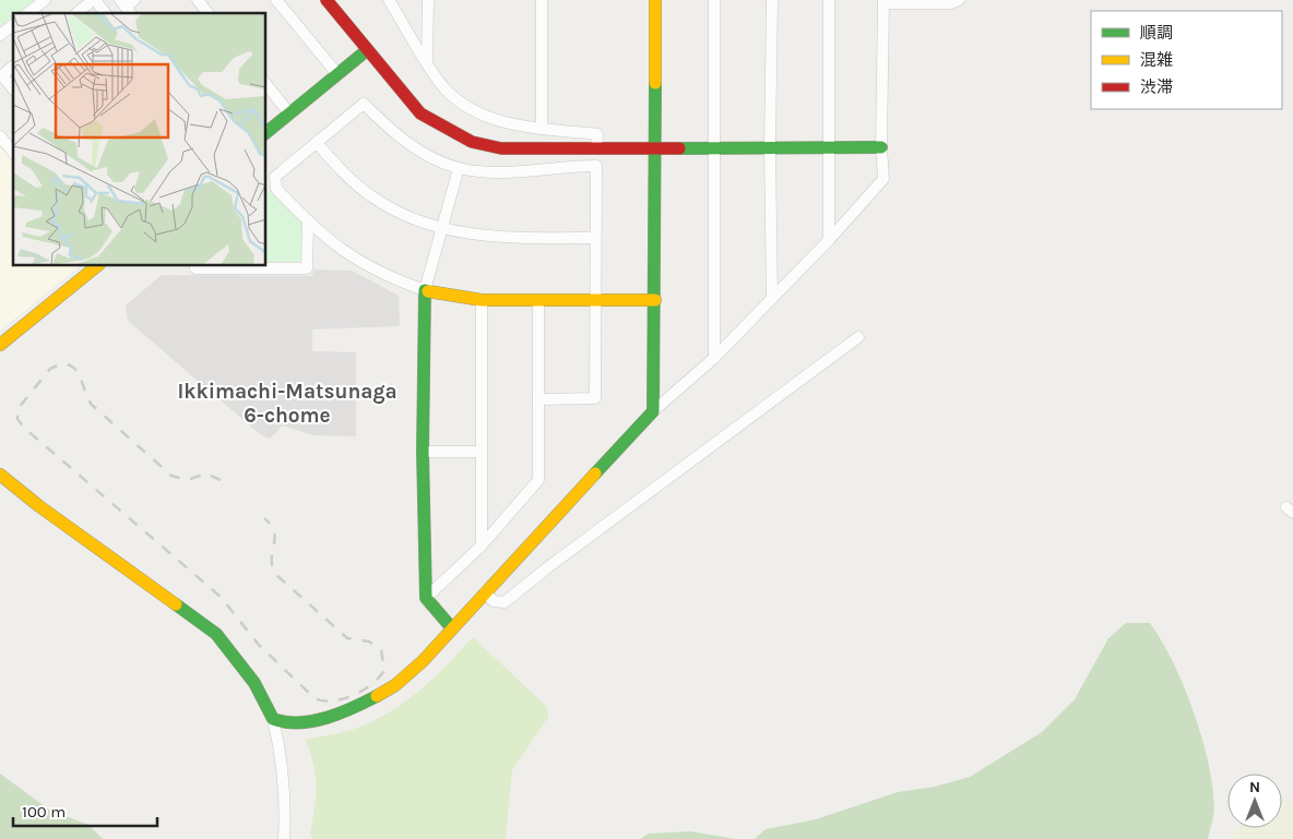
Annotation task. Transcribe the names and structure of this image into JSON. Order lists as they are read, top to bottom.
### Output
{
  "districts": ["Ikkimachi-Matsunaga 6-chome"],
  "legend": ["順調", "混雑", "渋滞"],
  "scale_bar": "100 m",
  "north": "top"
}
